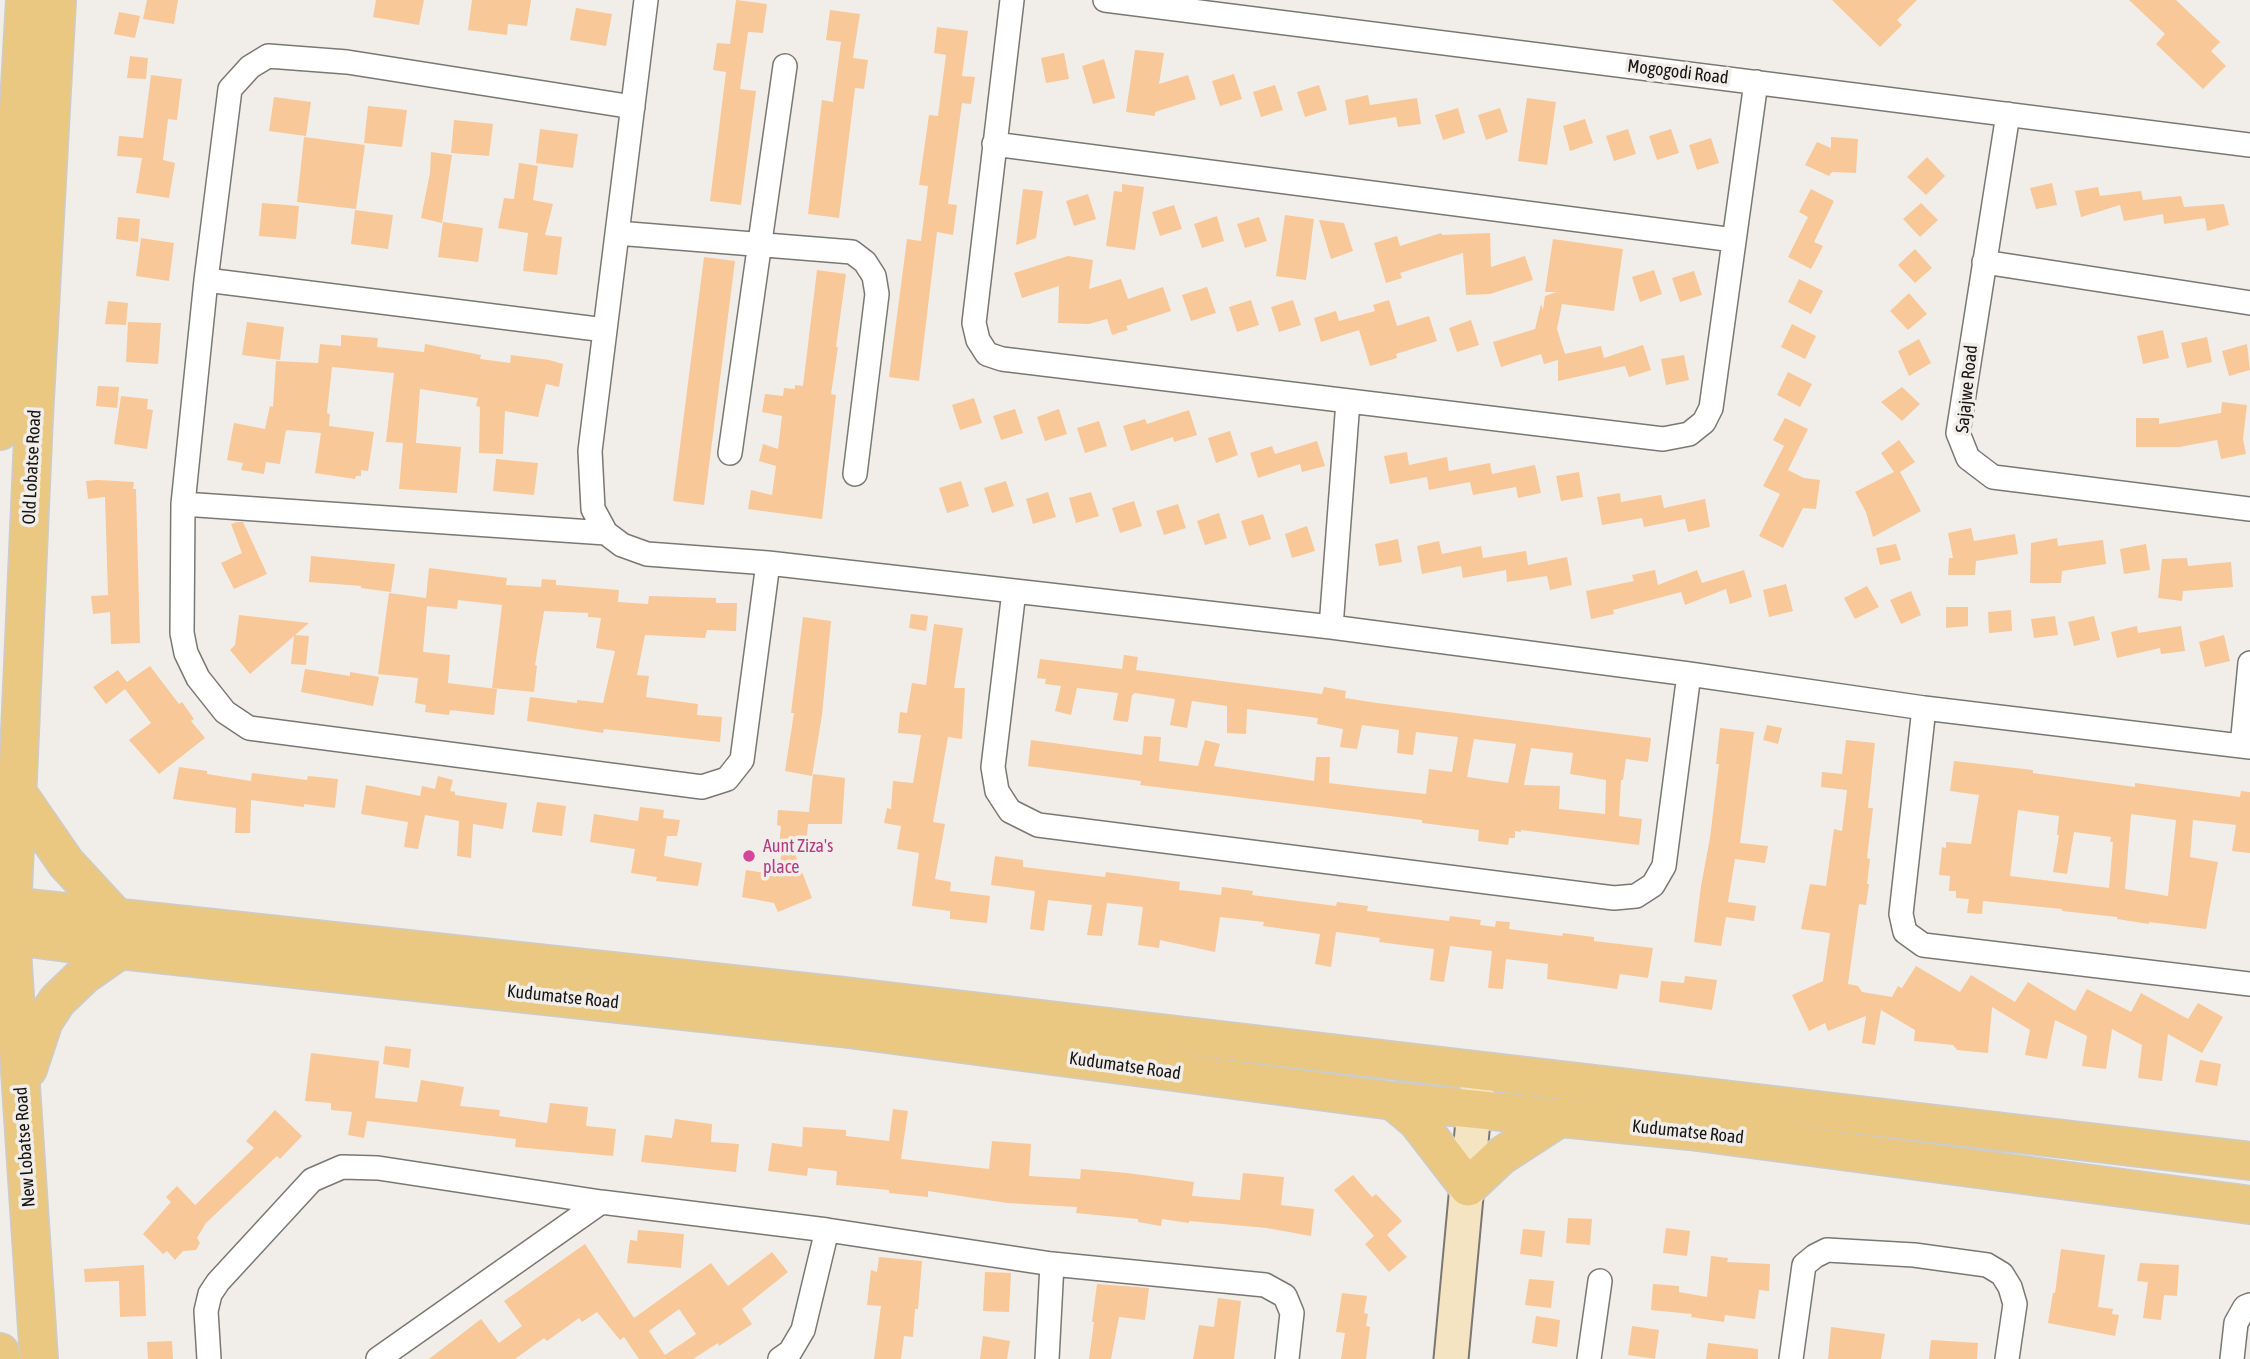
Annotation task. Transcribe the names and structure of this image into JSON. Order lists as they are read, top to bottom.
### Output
{
  "streets": {
    "main road": ["Old Lobatse Road", "Kudumatse Road", "New Lobatse Road"],
    "street": ["Mogogodi Road", "Sajajwe Road"]
  },
  "crossings": [
    ["Mogogodi Road", "Sajajwe Road"],
    ["Old Lobatse Road", "Kudumatse Road"],
    ["Old Lobatse Road", "New Lobatse Road"],
    ["Kudumatse Road", "New Lobatse Road"]
  ],
  "places": ["Aunt Ziza's place"]
}
